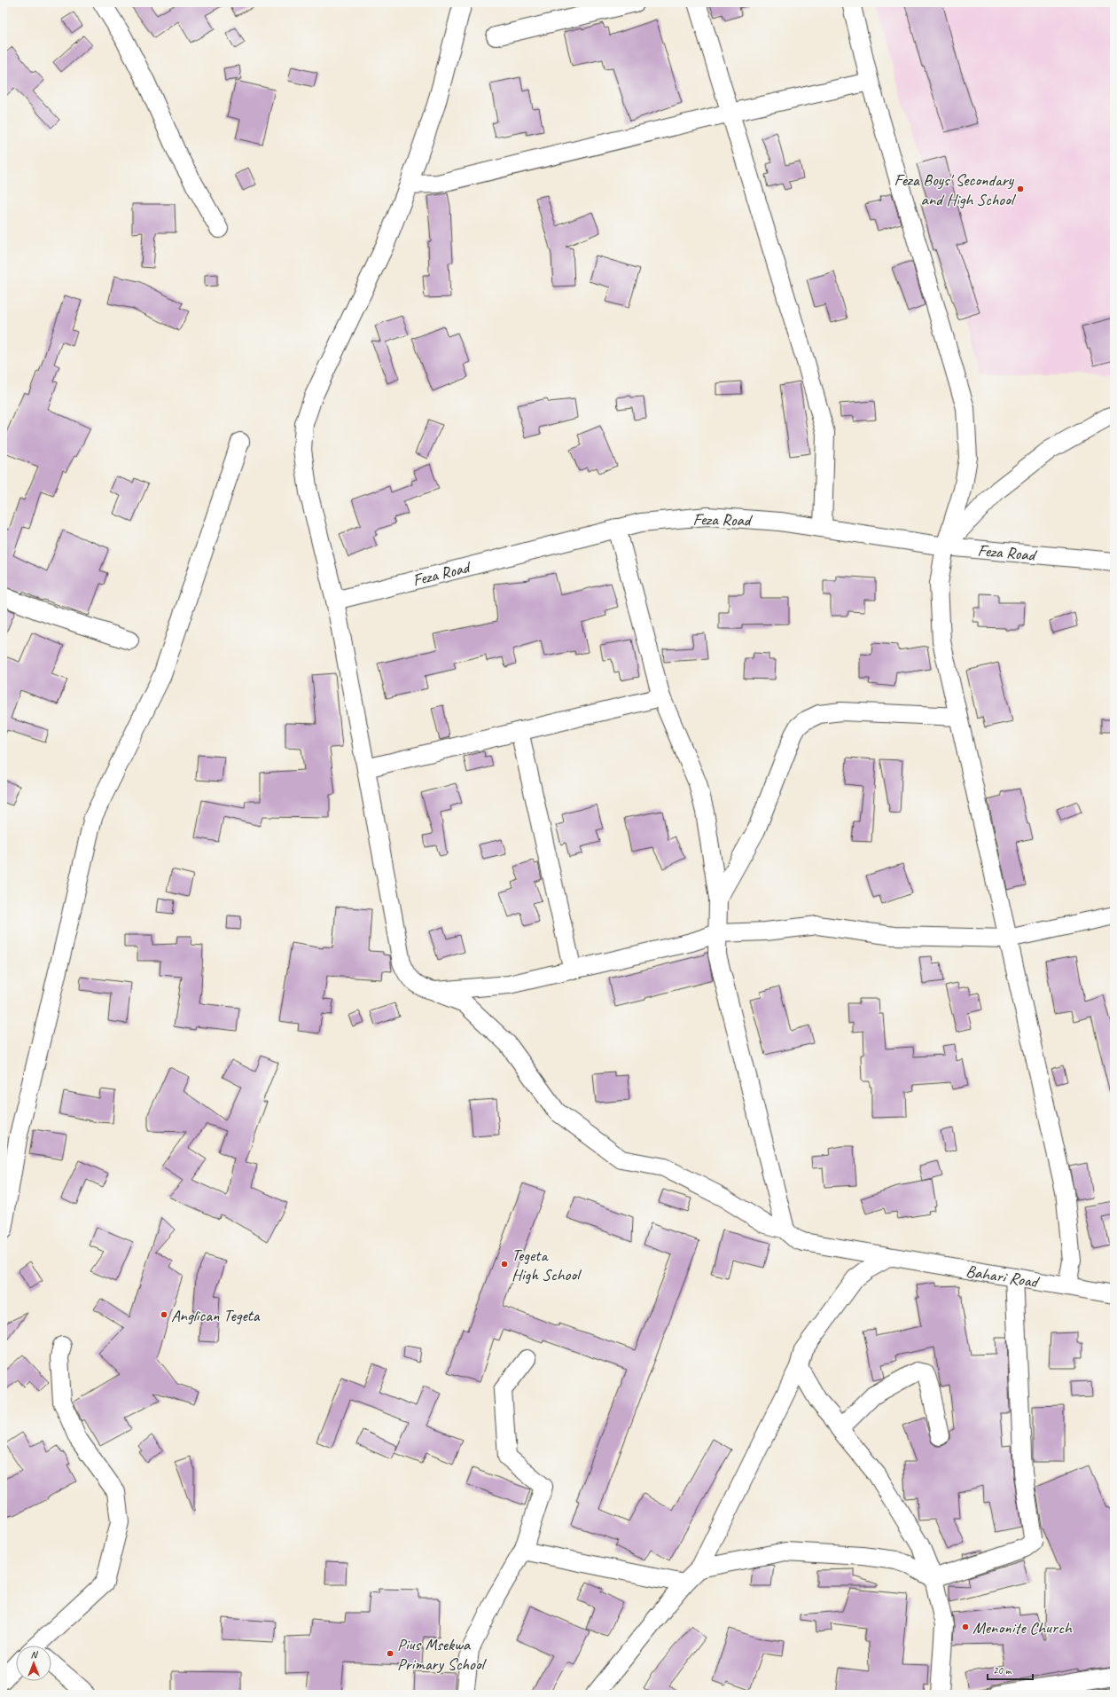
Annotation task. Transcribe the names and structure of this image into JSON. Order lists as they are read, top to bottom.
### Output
{
  "streets": {
    "street": ["Feza Road", "Bahari Road"]
  },
  "places": [
    "Feza Boys' Secondary and High School",
    "Tegeta High School",
    "Anglican Tegeta",
    "Menonite Church",
    "Pius Msekwa Primary School"
  ],
  "scale_bar": "20 m",
  "north": "top"
}
